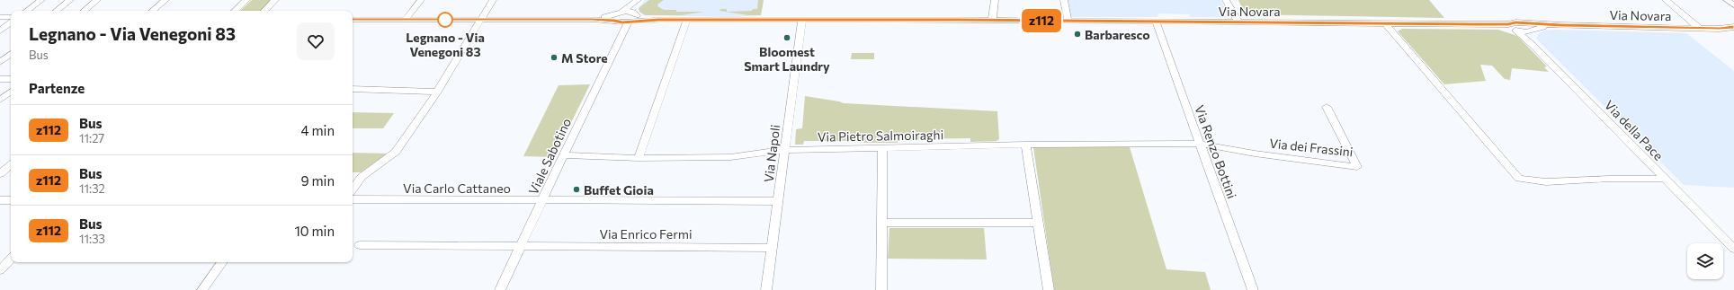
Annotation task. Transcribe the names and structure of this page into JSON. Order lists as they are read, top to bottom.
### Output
{
  "streets": {
    "street": [
      "Via Novara",
      "Via della Pace",
      "Via Pietro Salmoiraghi",
      "Via dei Frassini",
      "Via Renzo Bottini",
      "Via Napoli",
      "Viale Sabotino",
      "Via Carlo Cattaneo",
      "Via Enrico Fermi"
    ]
  },
  "crossings": [
    ["Via Novara", "Via della Pace"],
    ["Via Novara", "Via Renzo Bottini"],
    ["Via Novara", "Via Napoli"],
    ["Via Novara", "Viale Sabotino"],
    ["Via Pietro Salmoiraghi", "Via dei Frassini"],
    ["Via Pietro Salmoiraghi", "Via Renzo Bottini"],
    ["Via Pietro Salmoiraghi", "Via Napoli"],
    ["Via Pietro Salmoiraghi", "Viale Sabotino"],
    ["Via dei Frassini", "Via Renzo Bottini"],
    ["Via Napoli", "Via Carlo Cattaneo"],
    ["Via Napoli", "Via Enrico Fermi"],
    ["Viale Sabotino", "Via Carlo Cattaneo"],
    ["Viale Sabotino", "Via Enrico Fermi"]
  ],
  "places": [
    "Legnano - Via Venegoni 83",
    "Barbaresco",
    "Bloomest Smart Laundry",
    "M Store",
    "Buffet Gioia"
  ],
  "lines": ["bus line z112"],
  "page": {
    "on_map": "z112",
    "heading": [
      ["Legnano - Via Venegoni 83", "Bus"],
      "Partenze"
    ],
    "list": [
      {
        "mark": "z112",
        "name": "Bus",
        "note": "11:27",
        "value": "4 min"
      },
      {
        "mark": "z112",
        "name": "Bus",
        "note": "11:32",
        "value": "9 min"
      },
      {
        "mark": "z112",
        "name": "Bus",
        "note": "11:33",
        "value": "10 min"
      }
    ]
  }
}
